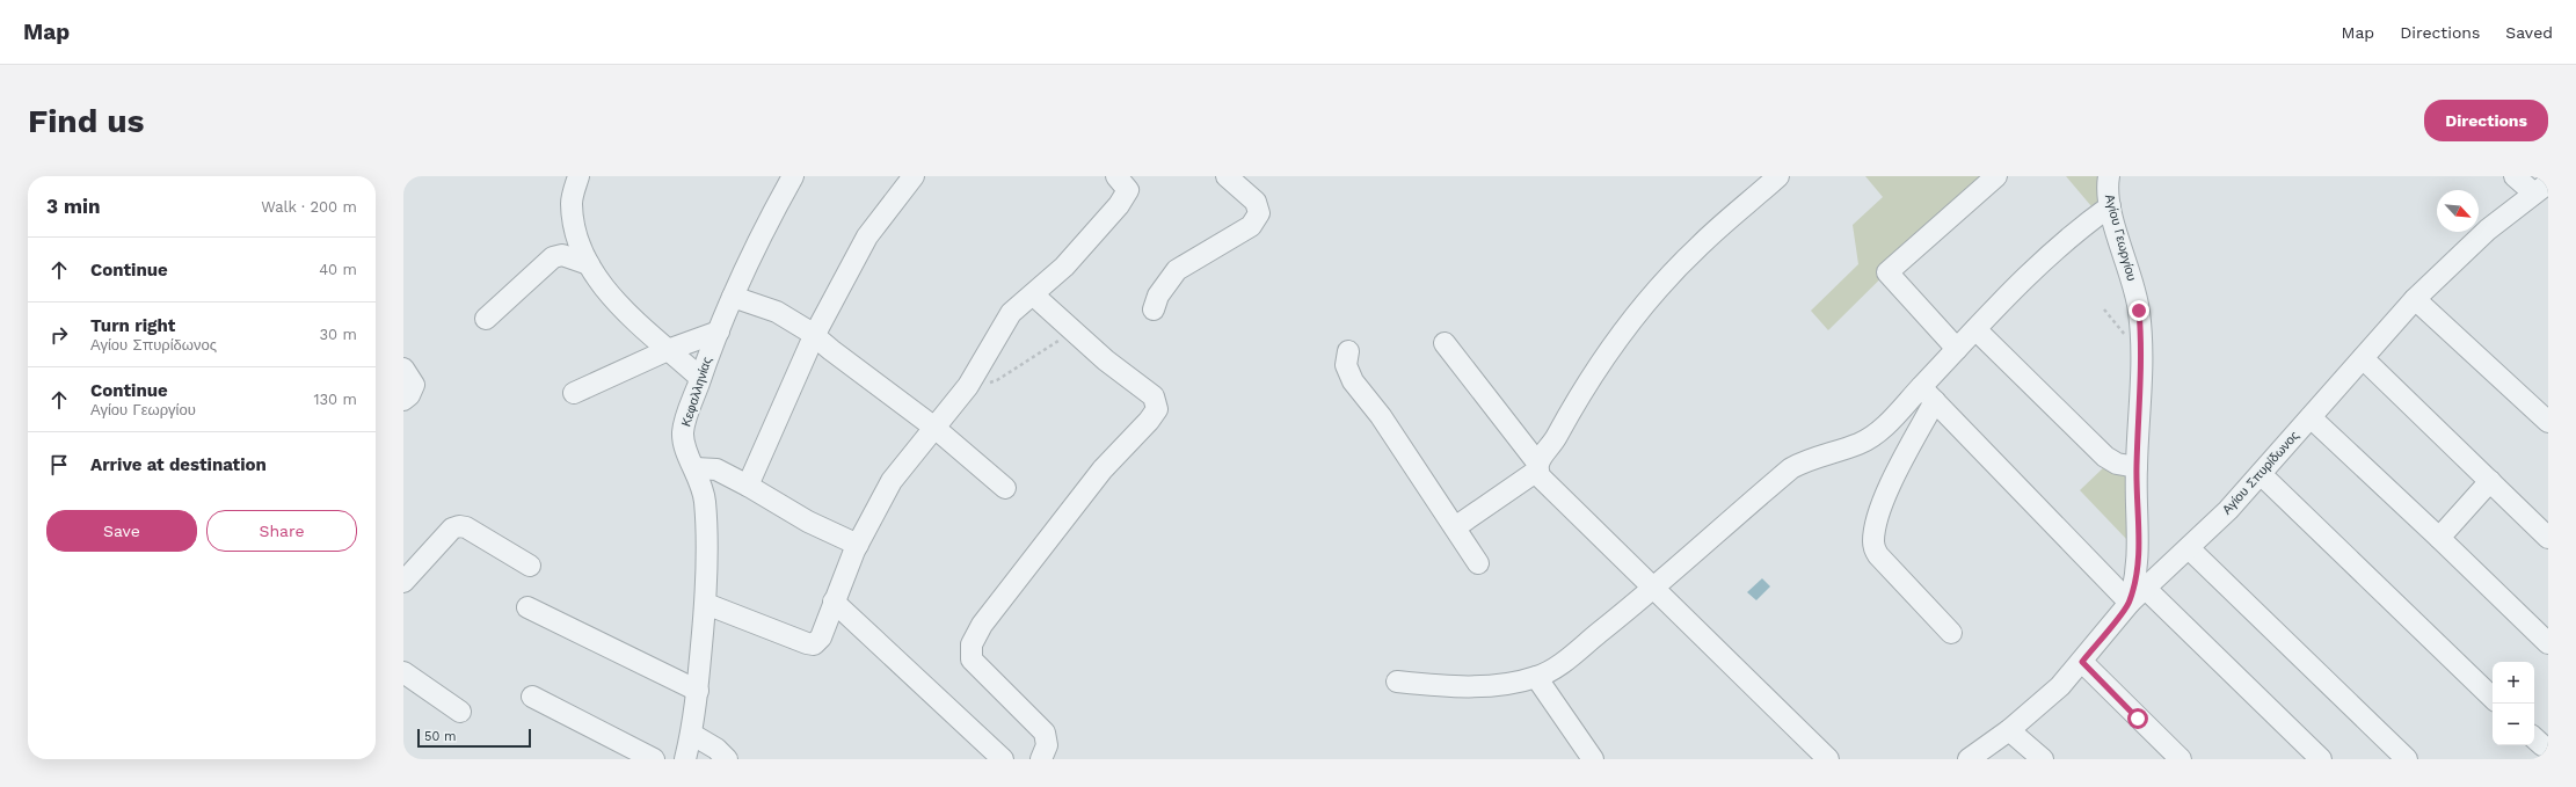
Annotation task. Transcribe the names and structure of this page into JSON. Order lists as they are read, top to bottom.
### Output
{
  "streets": {
    "street": ["Αγίου Γεωργίου", "Κεφαλληνίας", "Αγίου Σπυρίδωνος"]
  },
  "crossings": [
    ["Αγίου Γεωργίου", "Αγίου Σπυρίδωνος"]
  ],
  "scale_bar": "50 m",
  "north": "bottom right",
  "page": {
    "header": "Map",
    "nav": ["Map", "Directions", "Saved"],
    "buttons": [
      "Directions",
      ["Save", "Share"]
    ],
    "title": "Find us",
    "heading": ["3 min", "Walk · 200 m"],
    "list": [
      ["Continue", "40 m"],
      ["Turn right", "Αγίου Σπυρίδωνος", "30 m"],
      ["Continue", "Αγίου Γεωργίου", "130 m"],
      "Arrive at destination"
    ],
    "map_buttons": ["+", "−"],
    "scale": "50 m"
  }
}
